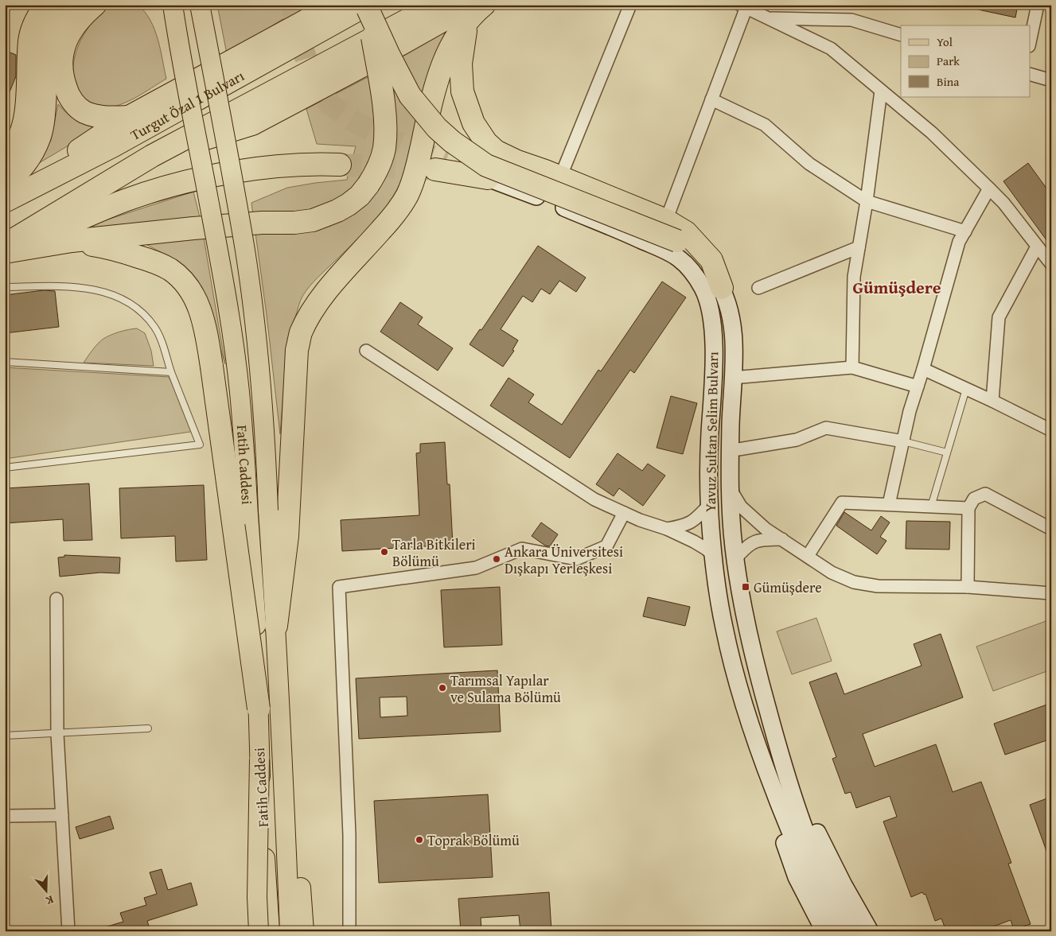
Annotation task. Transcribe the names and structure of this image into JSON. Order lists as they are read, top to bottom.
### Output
{
  "streets": {
    "highway": ["Turgut Özal 1 Bulvarı"],
    "main road": ["Yavuz Sultan Selim Bulvarı", "Fatih Caddesi"]
  },
  "districts": ["Gümüşdere"],
  "places": {
    "other": [
      "Tarla Bitkileri Bölümü",
      "Ankara Üniversitesi Dışkapı Yerleşkesi",
      "Tarımsal Yapılar ve Sulama Bölümü",
      "Toprak Bölümü"
    ],
    "transit": ["Gümüşdere"]
  },
  "legend": ["Yol", "Park", "Bina"],
  "north": "bottom"
}
